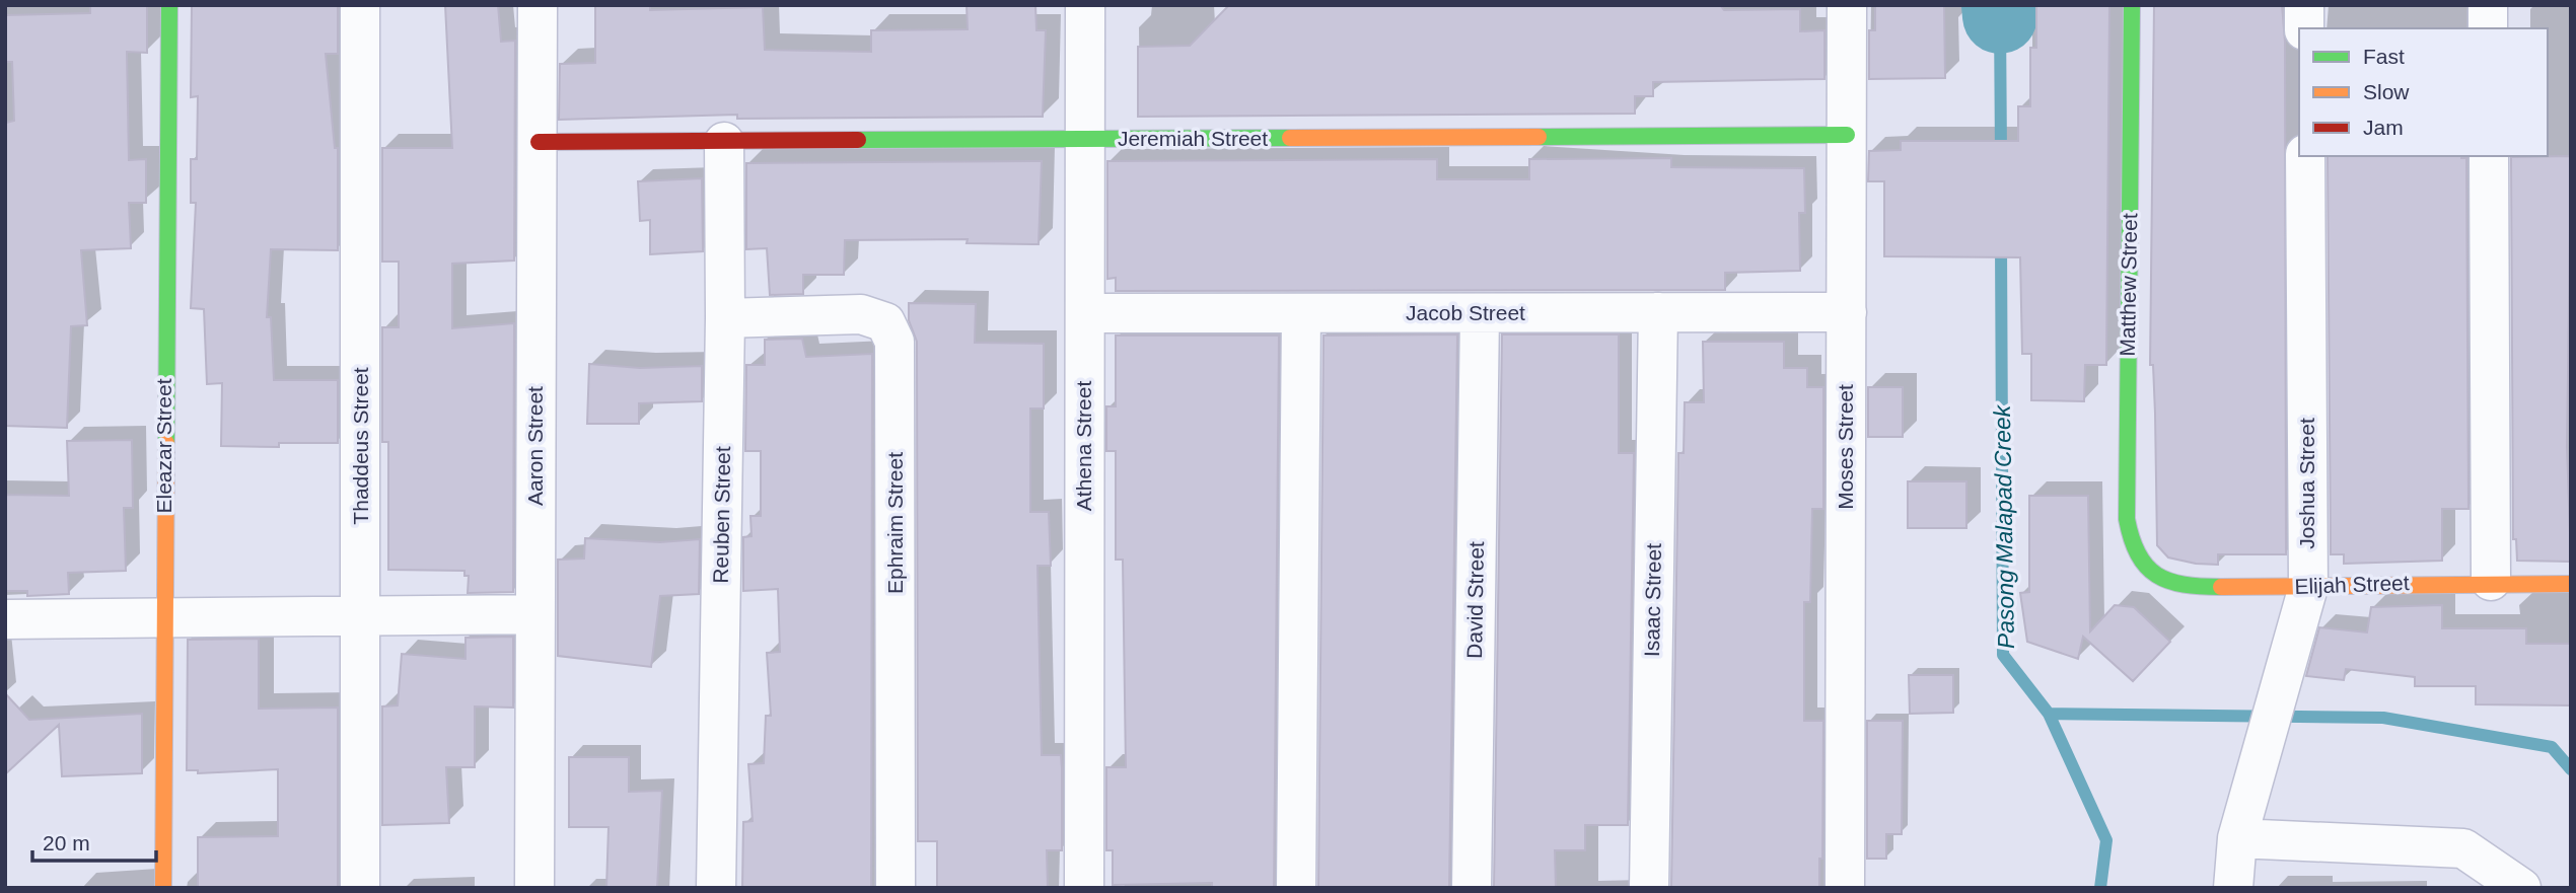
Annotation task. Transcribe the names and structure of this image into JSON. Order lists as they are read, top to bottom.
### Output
{
  "streets": {
    "street": [
      "Jeremiah Street",
      "Matthew Street",
      "Jacob Street",
      "Eleazar Street",
      "Thaddeus Street",
      "Aaron Street",
      "Athena Street",
      "Moses Street",
      "Joshua Street",
      "Reuben Street",
      "Ephraim Street",
      "Elijah Street",
      "David Street",
      "Isaac Street"
    ]
  },
  "crossings": [
    ["Jeremiah Street", "Aaron Street"],
    ["Jeremiah Street", "Athena Street"],
    ["Jeremiah Street", "Moses Street"],
    ["Jeremiah Street", "Reuben Street"],
    ["Matthew Street", "Elijah Street"],
    ["Jacob Street", "Athena Street"],
    ["Jacob Street", "Moses Street"],
    ["Jacob Street", "David Street"],
    ["Jacob Street", "Isaac Street"],
    ["Joshua Street", "Elijah Street"],
    ["Reuben Street", "Ephraim Street"]
  ],
  "water": ["Pasong Malapad Creek"],
  "legend": ["Fast", "Slow", "Jam"],
  "scale_bar": "20 m"
}
